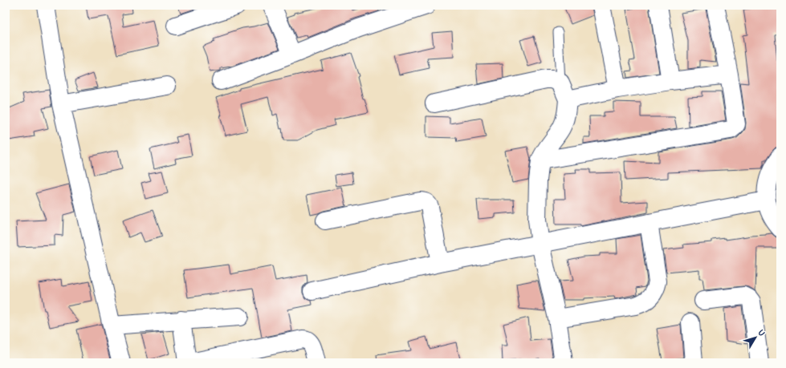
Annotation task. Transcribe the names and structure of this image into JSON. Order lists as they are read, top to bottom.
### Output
{
  "north": "top right"
}
